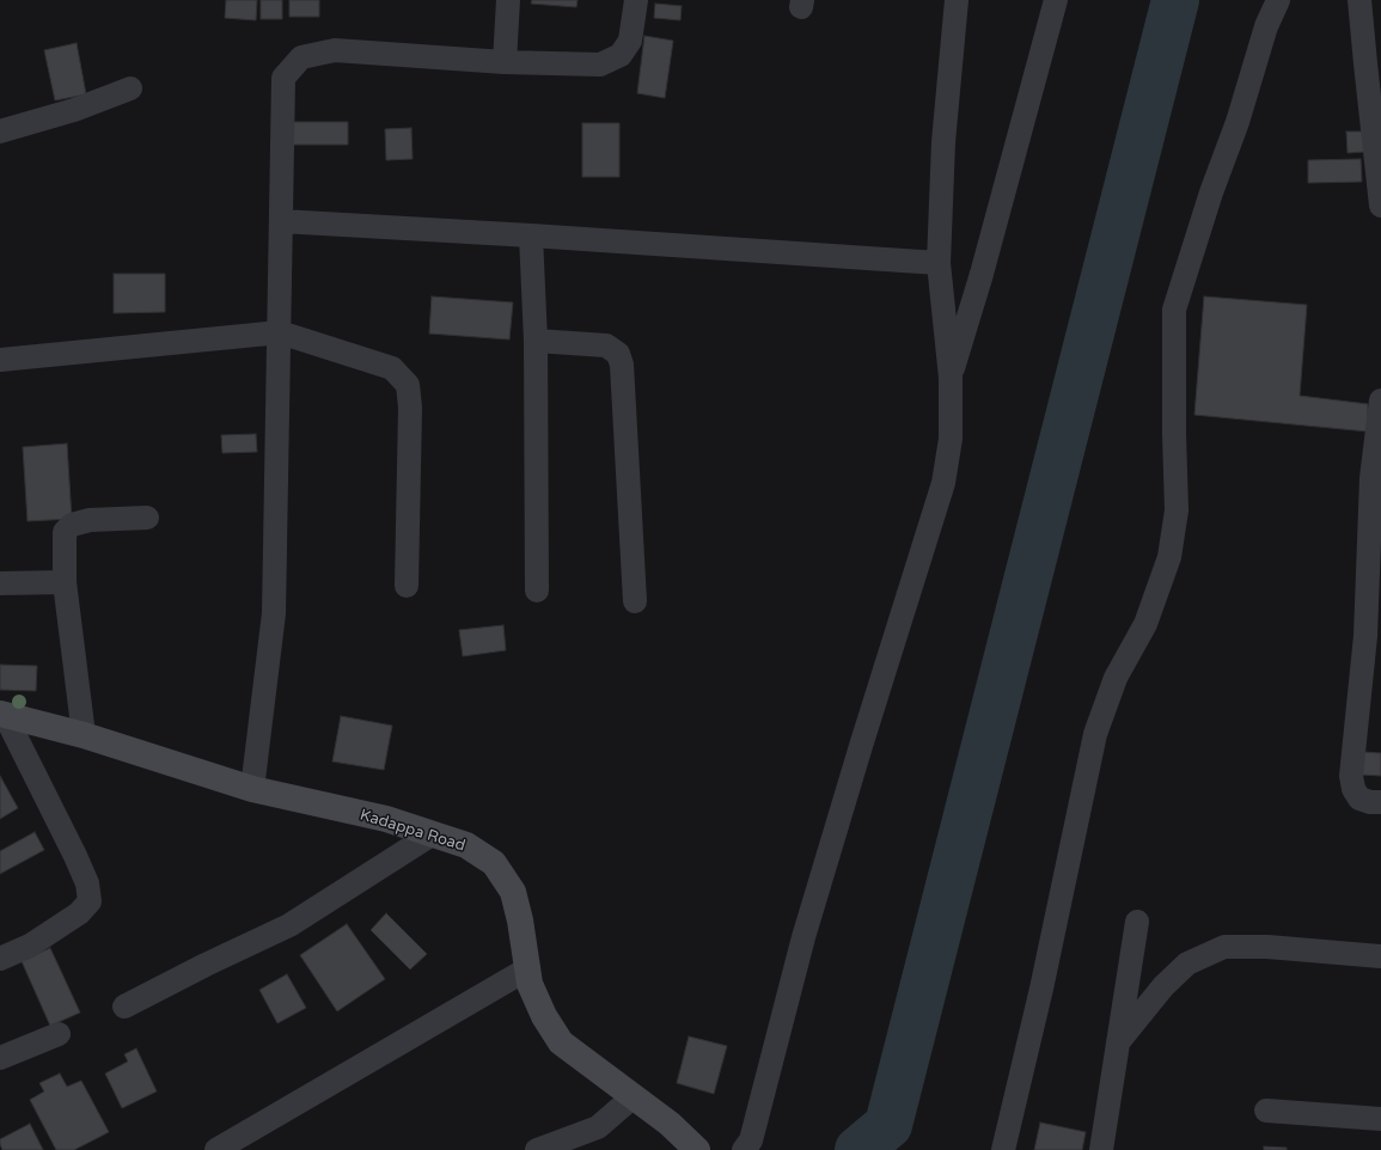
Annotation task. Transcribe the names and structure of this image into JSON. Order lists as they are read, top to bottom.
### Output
{
  "streets": {
    "main road": ["Kadappa Road"]
  }
}
